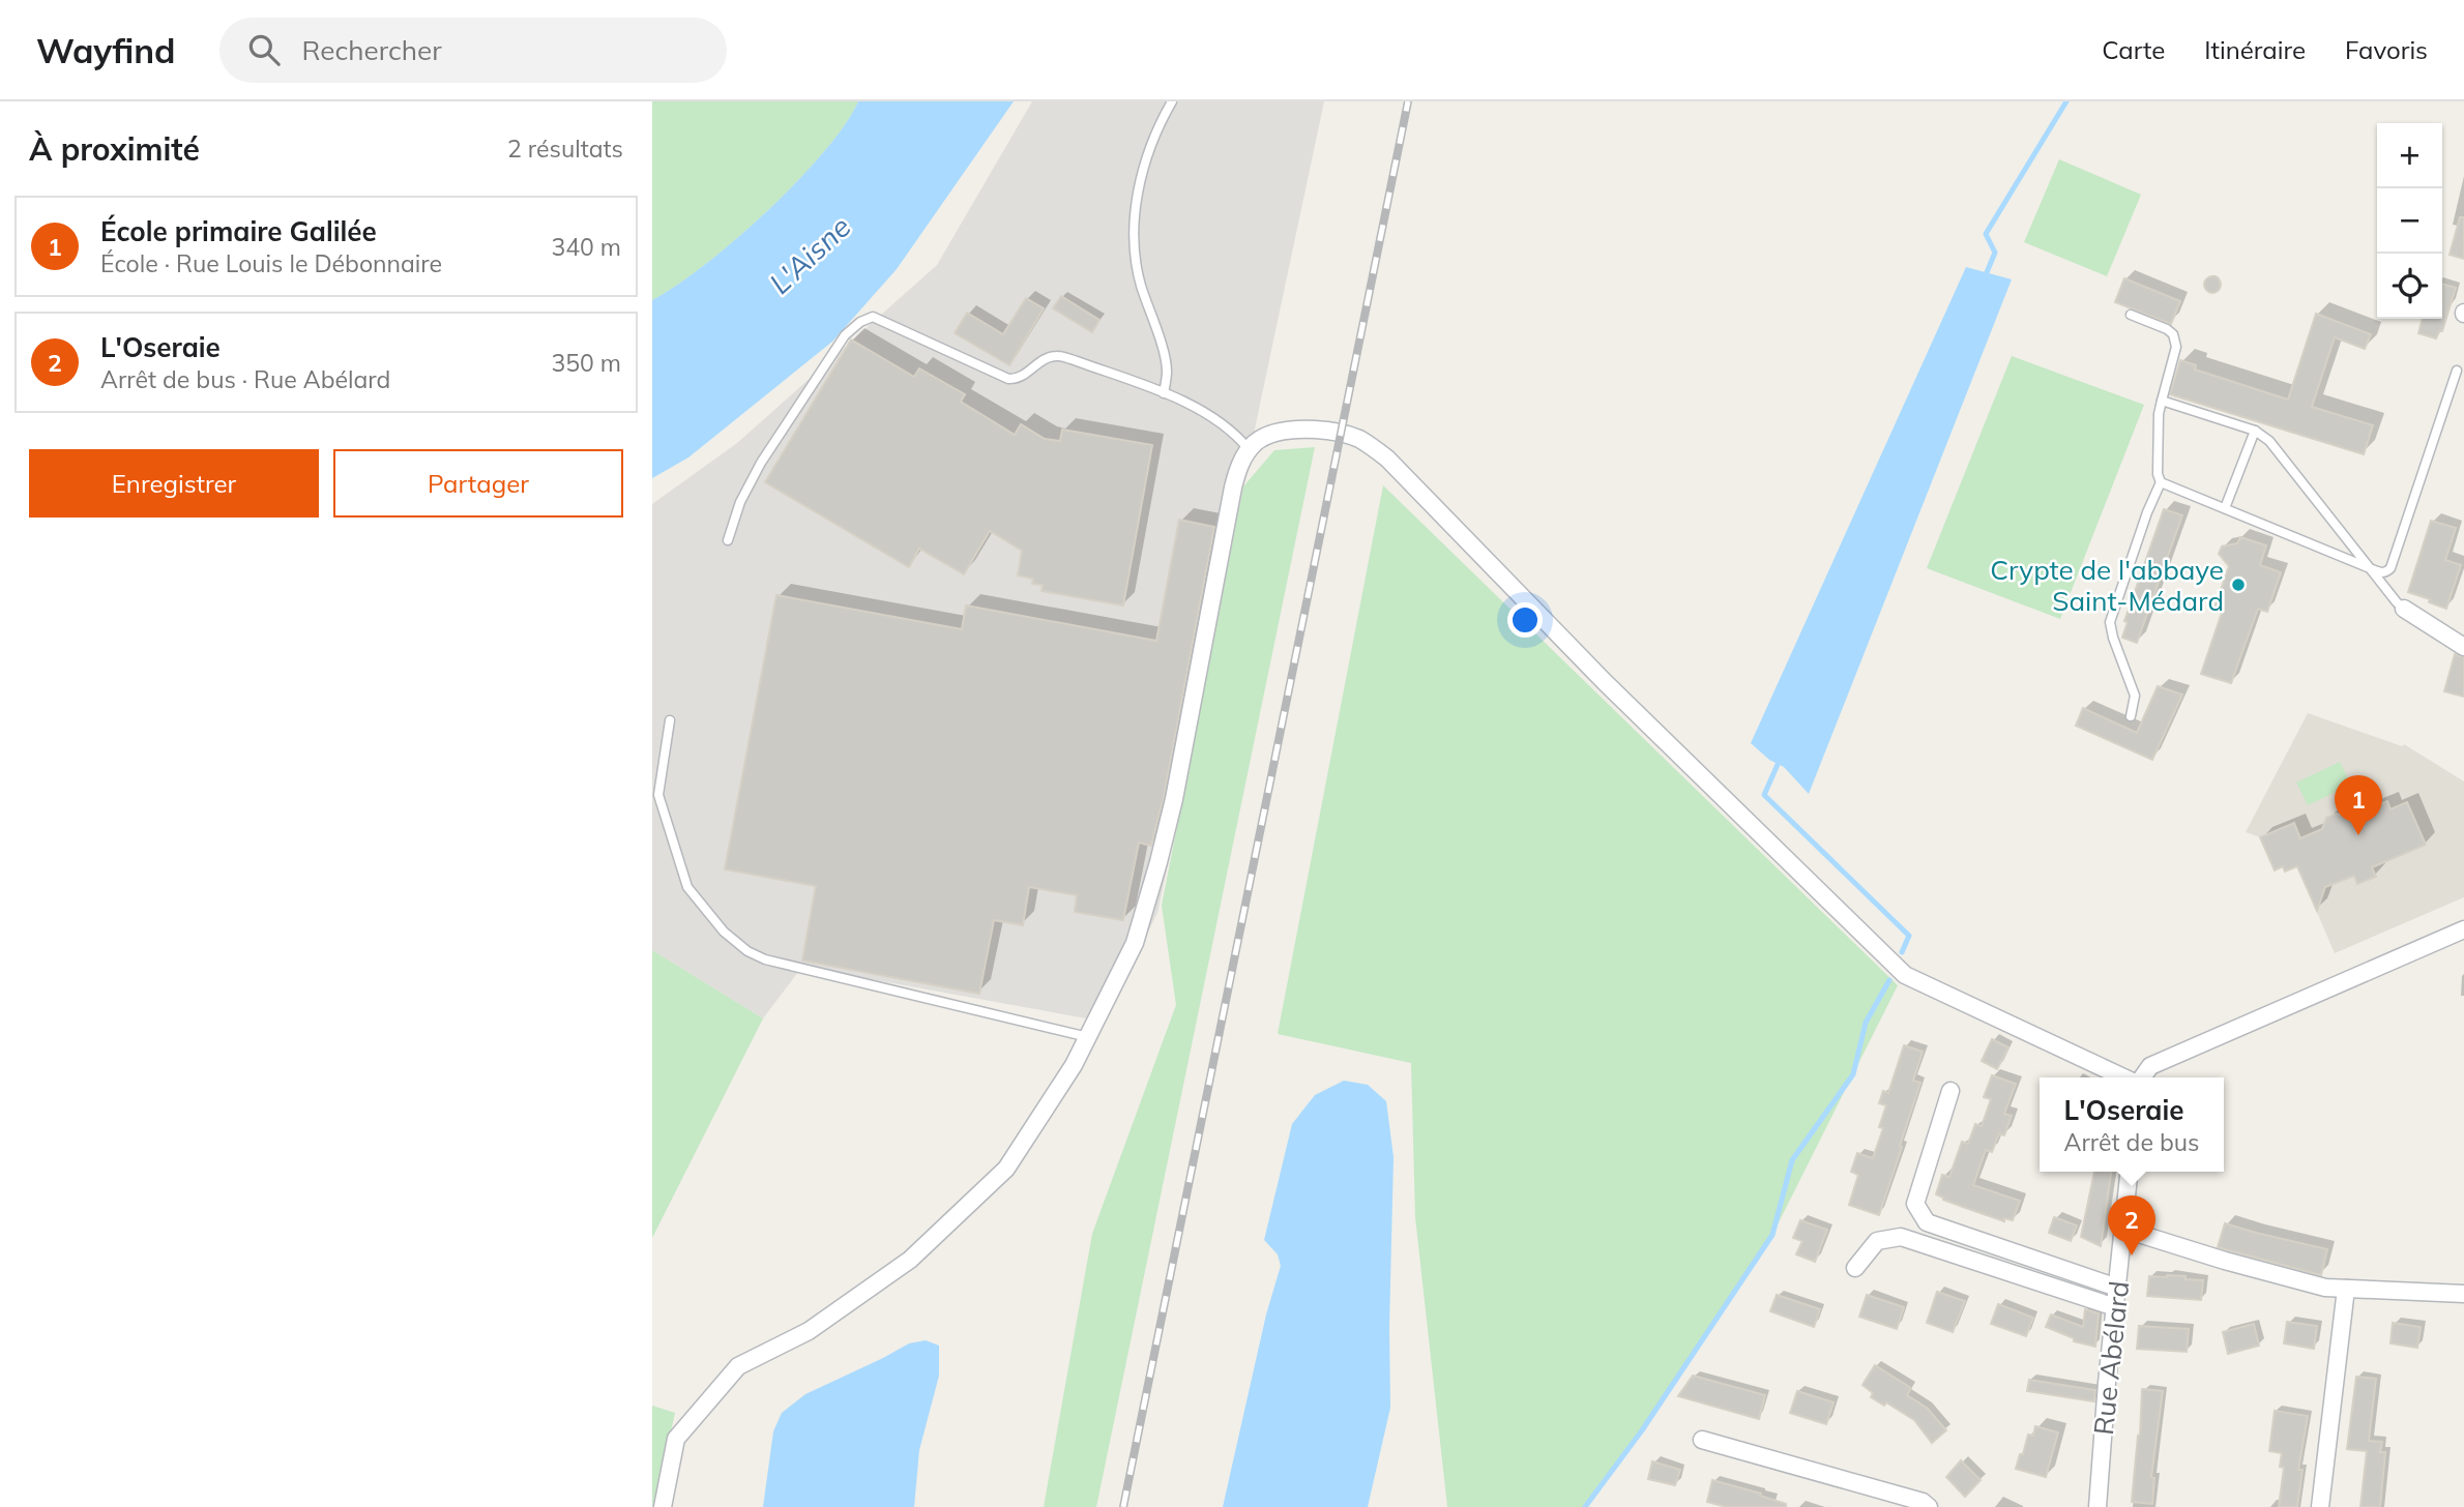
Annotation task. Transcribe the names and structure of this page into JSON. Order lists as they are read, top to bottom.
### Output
{
  "streets": {
    "street": ["Rue Abélard"]
  },
  "water": ["L'Aisne"],
  "places": ["Crypte de l'abbaye Saint-Médard"],
  "page": {
    "header": "Wayfind",
    "search": "Rechercher",
    "nav": ["Carte", "Itinéraire", "Favoris"],
    "heading": ["À proximité", "2 résultats"],
    "map_buttons": ["+", "−"],
    "list": [
      {
        "mark": "1",
        "name": "École primaire Galilée",
        "note": "École · Rue Louis le Débonnaire",
        "value": "340 m"
      },
      {
        "mark": "2",
        "name": "L'Oseraie",
        "note": "Arrêt de bus · Rue Abélard",
        "value": "350 m"
      }
    ],
    "buttons": ["Enregistrer", "Partager"],
    "pins": ["1", "2"],
    "popup": ["L'Oseraie", "Arrêt de bus"]
  }
}
